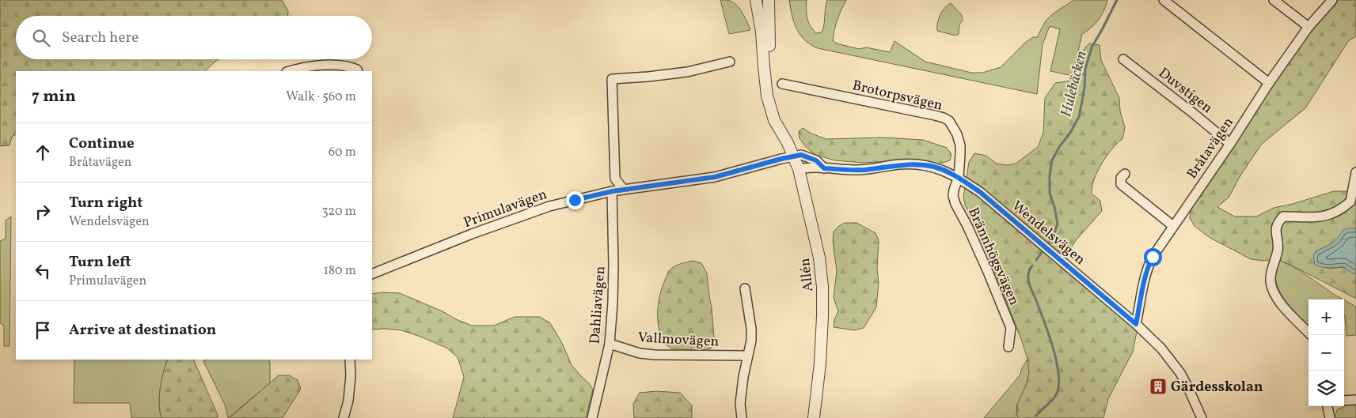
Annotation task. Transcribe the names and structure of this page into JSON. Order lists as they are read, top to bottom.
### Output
{
  "streets": {
    "street": [
      "Duvstigen",
      "Brotorpsvägen",
      "Bråtavägen",
      "Primulavägen",
      "Wendelsvägen",
      "Brännhögsvägen",
      "Allén",
      "Dahliavägen",
      "Vallmovägen"
    ]
  },
  "crossings": [
    ["Duvstigen", "Bråtavägen"],
    ["Brotorpsvägen", "Wendelsvägen"],
    ["Brotorpsvägen", "Brännhögsvägen"],
    ["Bråtavägen", "Wendelsvägen"],
    ["Primulavägen", "Allén"],
    ["Primulavägen", "Dahliavägen"],
    ["Wendelsvägen", "Brännhögsvägen"],
    ["Wendelsvägen", "Allén"],
    ["Dahliavägen", "Vallmovägen"]
  ],
  "water": ["Hulebäcken"],
  "places": {
    "building": ["Gärdesskolan"]
  },
  "page": {
    "search": "Search here",
    "heading": ["7 min", "Walk · 560 m"],
    "list": [
      ["Continue", "Bråtavägen", "60 m"],
      ["Turn right", "Wendelsvägen", "320 m"],
      ["Turn left", "Primulavägen", "180 m"],
      "Arrive at destination"
    ],
    "map_buttons": ["+", "−"]
  }
}
